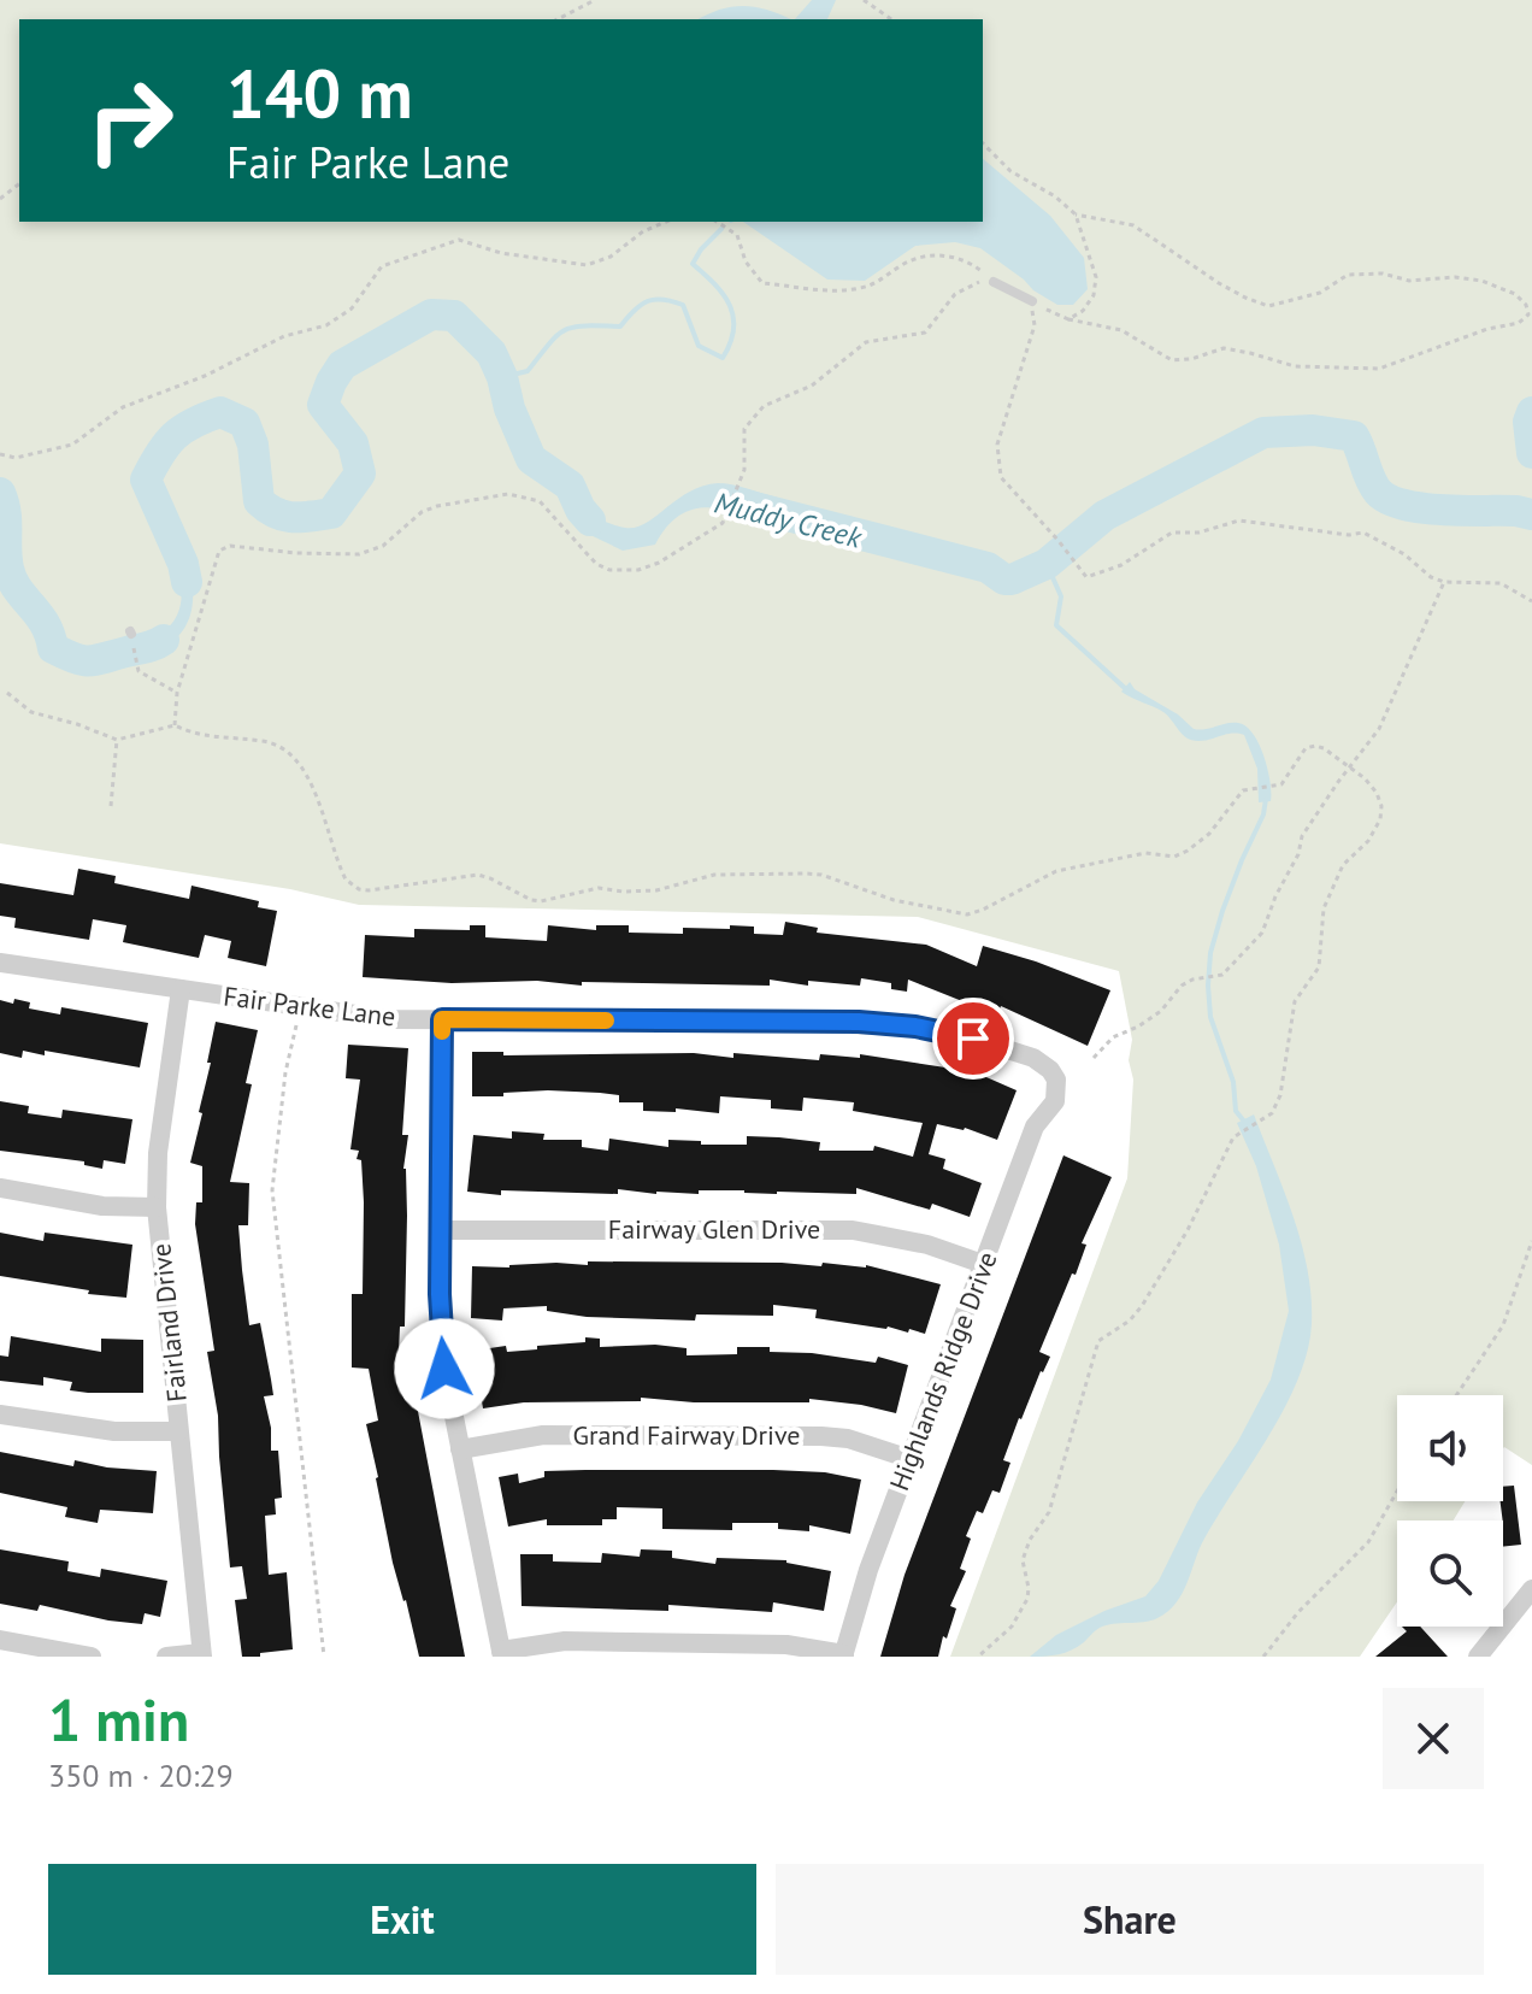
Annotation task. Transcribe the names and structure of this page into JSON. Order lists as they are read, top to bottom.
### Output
{
  "streets": {
    "street": [
      "Fair Parke Lane",
      "Fairway Glen Drive",
      "Fairland Drive",
      "Highlands Ridge Drive",
      "Grand Fairway Drive"
    ]
  },
  "crossings": [
    ["Fair Parke Lane", "Fairland Drive"],
    ["Fair Parke Lane", "Highlands Ridge Drive"],
    ["Fairway Glen Drive", "Highlands Ridge Drive"],
    ["Highlands Ridge Drive", "Grand Fairway Drive"]
  ],
  "water": ["Muddy Creek"],
  "page": {
    "turn": ["140 m", "Fair Parke Lane"],
    "heading": ["1 min", "350 m · 20:29"],
    "buttons": ["Exit", "Share"]
  }
}
